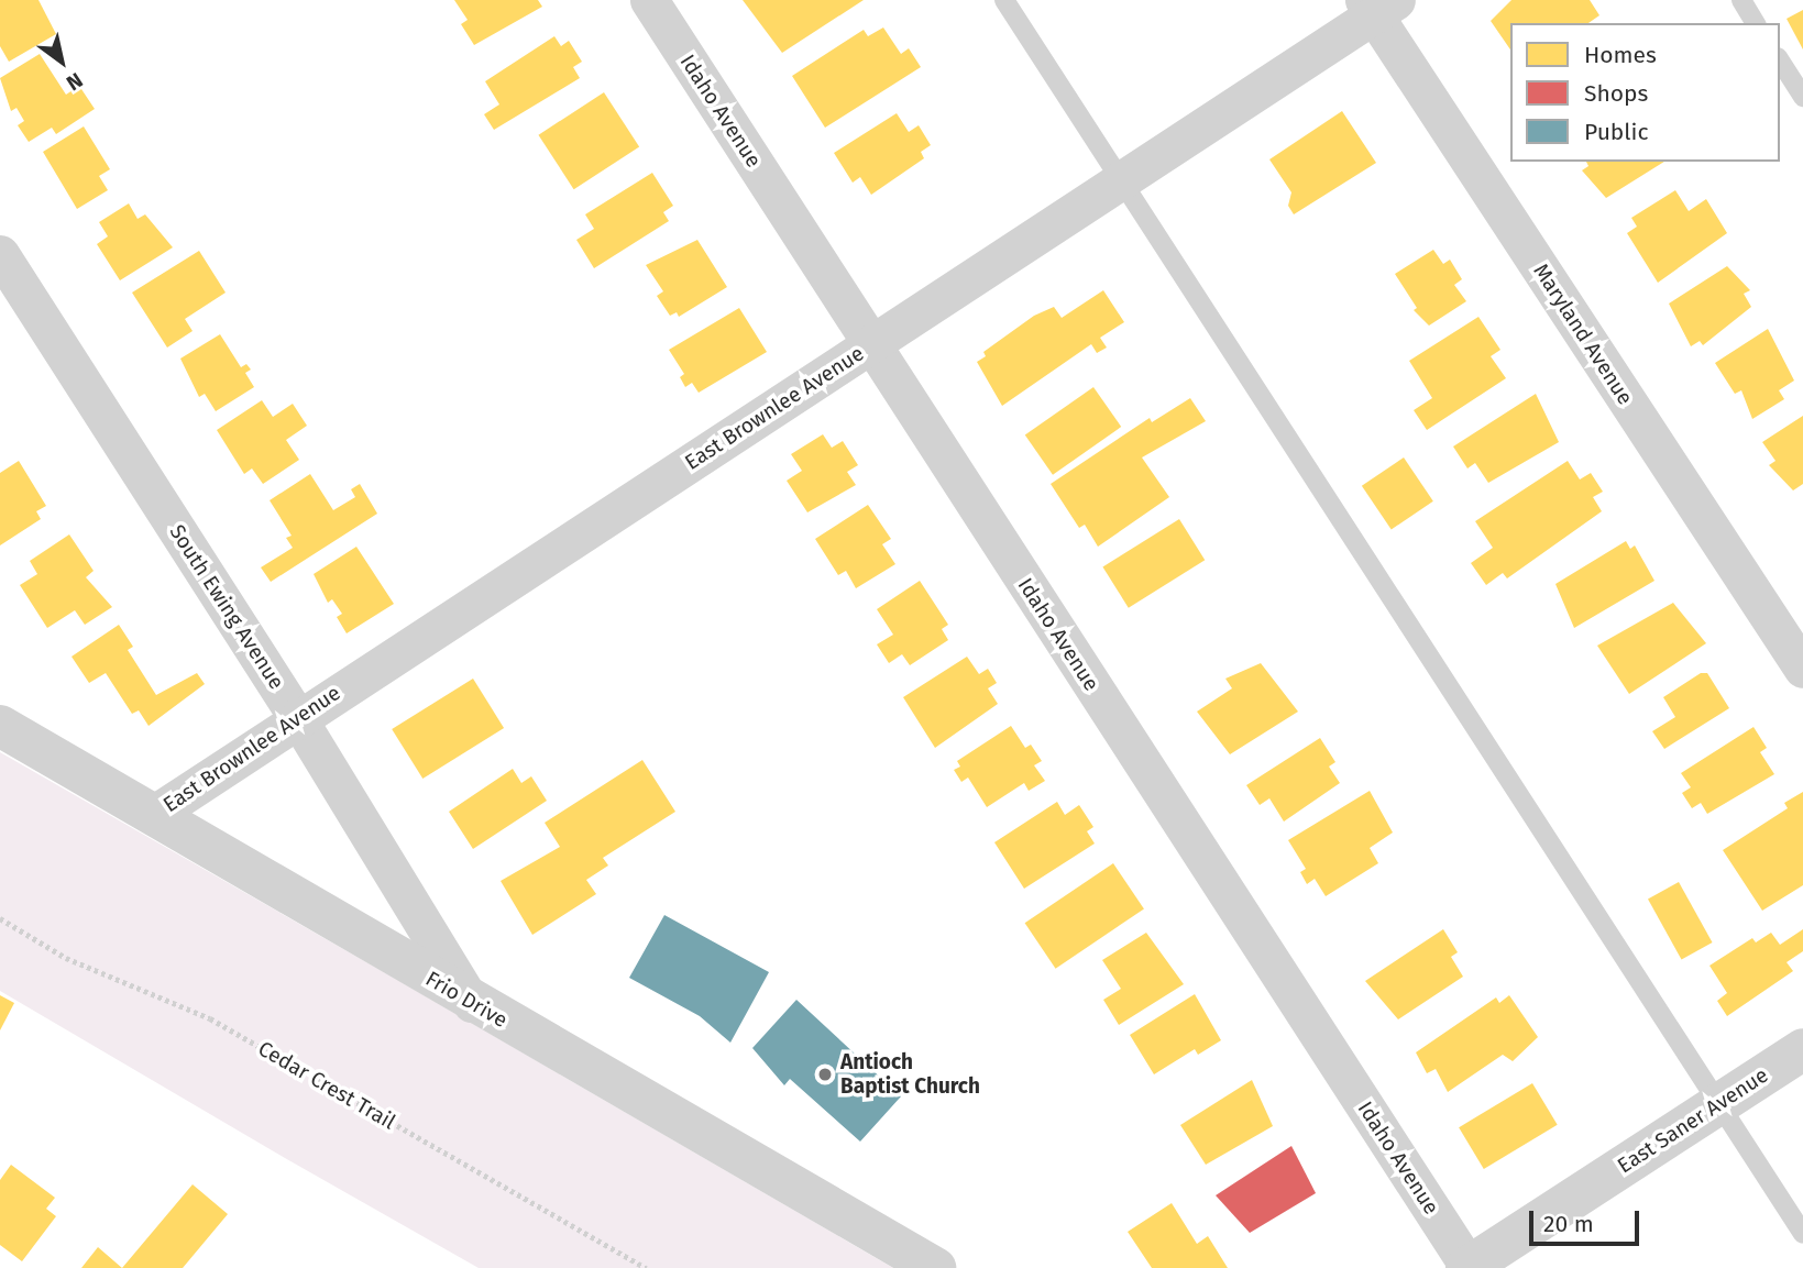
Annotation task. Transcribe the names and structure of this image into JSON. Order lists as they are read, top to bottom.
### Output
{
  "streets": {
    "street": [
      "Idaho Avenue",
      "Maryland Avenue",
      "East Brownlee Avenue",
      "South Ewing Avenue",
      "Frio Drive",
      "East Saner Avenue"
    ],
    "path": ["Cedar Crest Trail"]
  },
  "crossings": [
    ["Idaho Avenue", "East Brownlee Avenue"],
    ["Idaho Avenue", "East Saner Avenue"],
    ["Maryland Avenue", "East Brownlee Avenue"],
    ["East Brownlee Avenue", "South Ewing Avenue"],
    ["East Brownlee Avenue", "Frio Drive"],
    ["South Ewing Avenue", "Frio Drive"]
  ],
  "places": ["Antioch Baptist Church"],
  "legend": ["Homes", "Shops", "Public"],
  "scale_bar": "20 m",
  "north": "bottom right"
}
